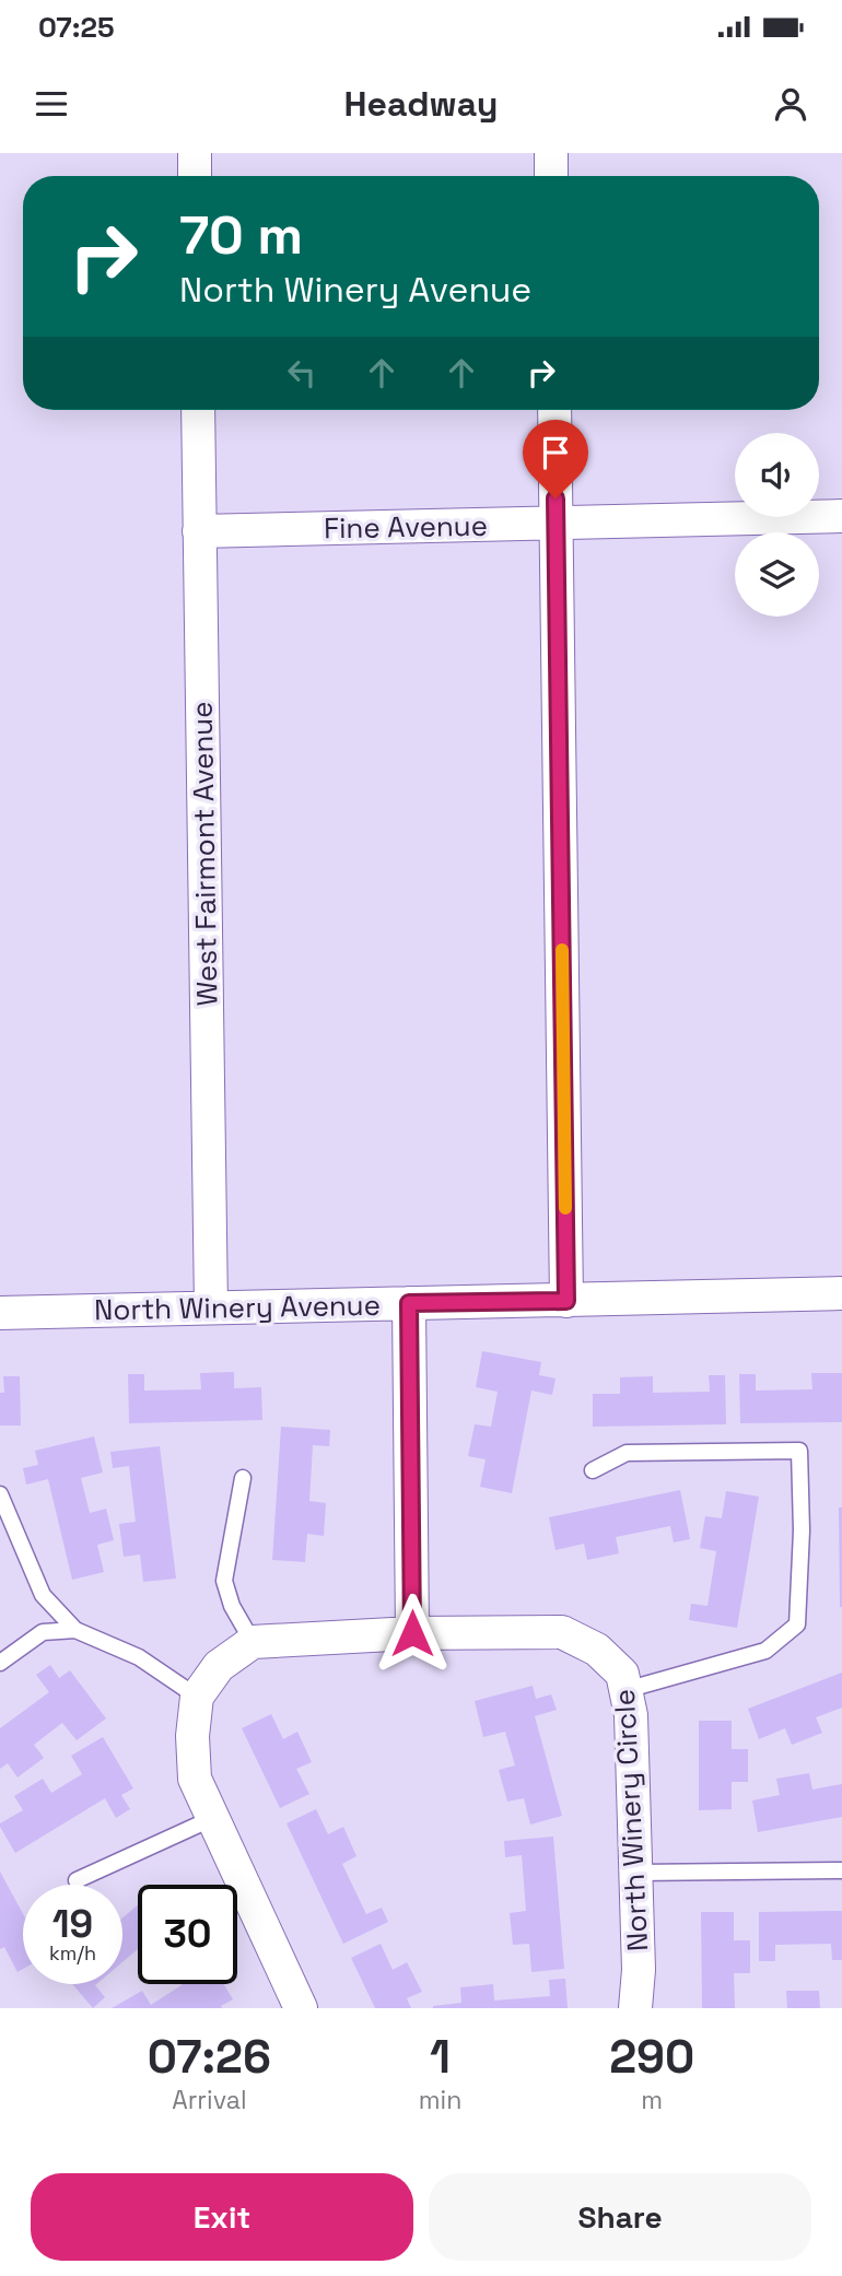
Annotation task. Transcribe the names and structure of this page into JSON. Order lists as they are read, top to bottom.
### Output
{
  "streets": {
    "street": [
      "Fine Avenue",
      "West Fairmont Avenue",
      "North Winery Avenue",
      "North Winery Circle"
    ]
  },
  "crossings": [
    ["Fine Avenue", "West Fairmont Avenue"],
    ["West Fairmont Avenue", "North Winery Avenue"]
  ],
  "page": {
    "status": "07:25",
    "header": "Headway",
    "turn": ["70 m", "North Winery Avenue"],
    "speed": "19 km/h",
    "limit": "30",
    "eta": [
      "07:26",
      "Arrival",
      "1",
      "min",
      "290",
      "m"
    ],
    "buttons": ["Exit", "Share"]
  }
}
